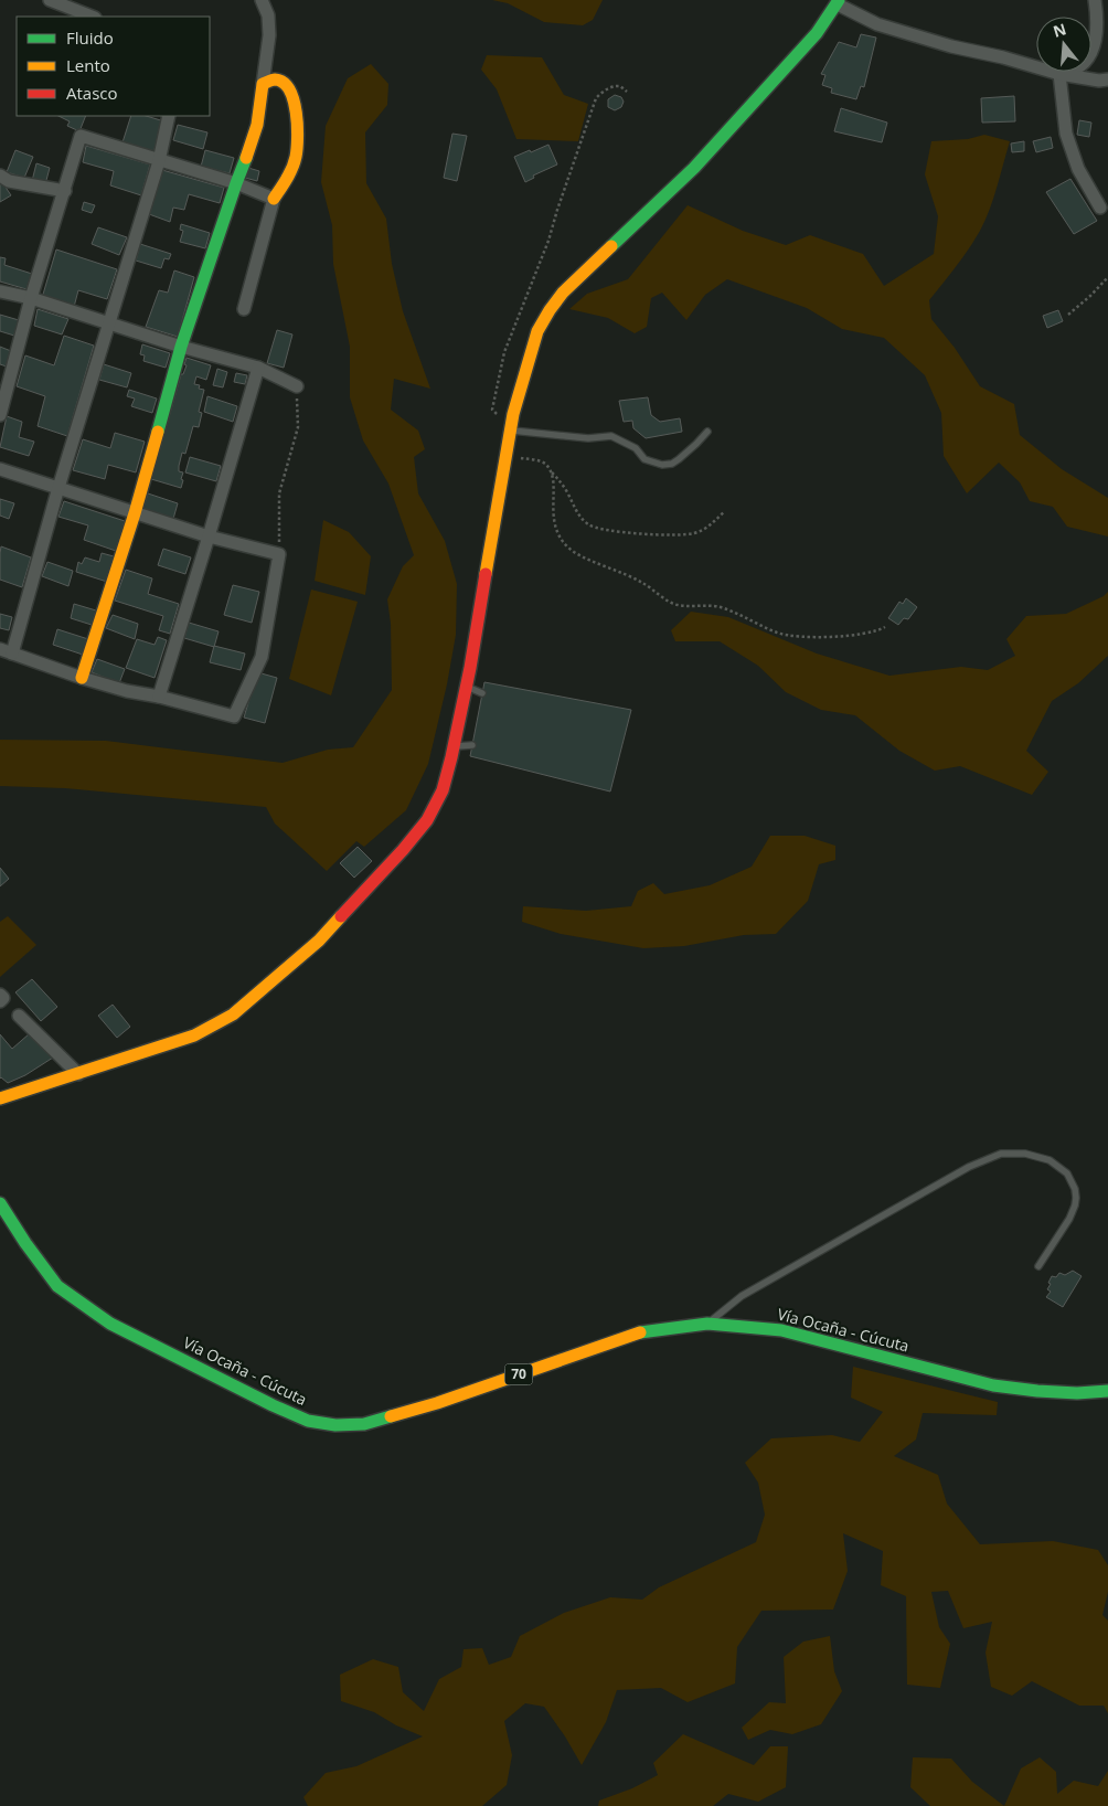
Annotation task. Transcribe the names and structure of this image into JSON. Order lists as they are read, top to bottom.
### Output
{
  "streets": {
    "street": ["Vía Ocaña - Cúcuta", "70"]
  },
  "legend": ["Fluido", "Lento", "Atasco"],
  "north": "top"
}
